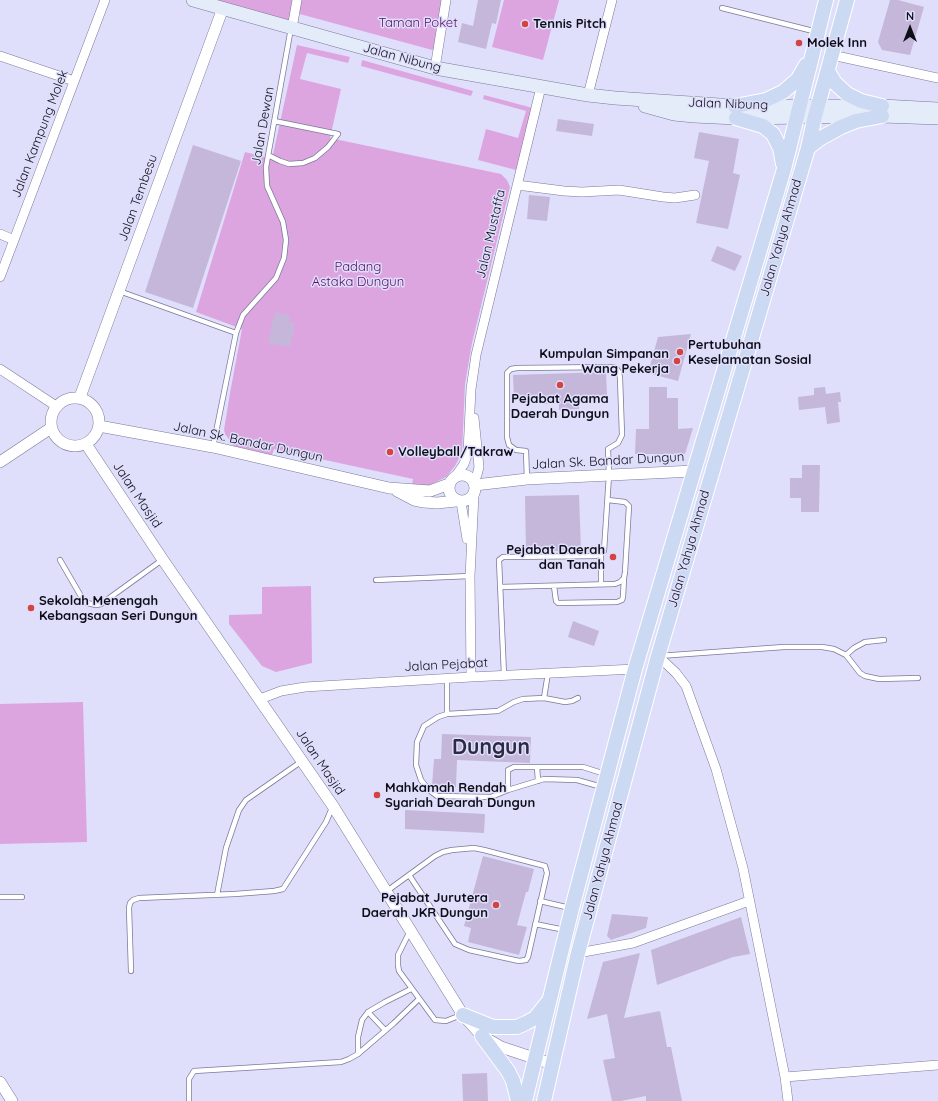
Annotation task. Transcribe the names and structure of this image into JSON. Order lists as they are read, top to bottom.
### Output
{
  "streets": {
    "main road": ["Jalan Nibung", "Jalan Yahya Ahmad"],
    "street": [
      "Jalan Kampung Molek",
      "Jalan Tembesu",
      "Jalan Mustaffa",
      "Jalan Sk. Bandar Dungun",
      "Jalan Masjid",
      "Jalan Pejabat"
    ],
    "lane": ["Jalan Dewan"]
  },
  "crossings": [
    ["Jalan Nibung", "Jalan Dewan"],
    ["Jalan Nibung", "Jalan Tembesu"],
    ["Jalan Nibung", "Jalan Mustaffa"],
    ["Jalan Nibung", "Jalan Yahya Ahmad"],
    ["Jalan Dewan", "Jalan Sk. Bandar Dungun"],
    ["Jalan Tembesu", "Jalan Sk. Bandar Dungun"],
    ["Jalan Tembesu", "Jalan Masjid"],
    ["Jalan Mustaffa", "Jalan Sk. Bandar Dungun"],
    ["Jalan Mustaffa", "Jalan Pejabat"],
    ["Jalan Yahya Ahmad", "Jalan Sk. Bandar Dungun"],
    ["Jalan Yahya Ahmad", "Jalan Masjid"],
    ["Jalan Yahya Ahmad", "Jalan Pejabat"],
    ["Jalan Sk. Bandar Dungun", "Jalan Masjid"],
    ["Jalan Masjid", "Jalan Pejabat"]
  ],
  "districts": ["Dungun"],
  "parks": ["Taman Poket", "Padang Astaka Dungun"],
  "places": [
    "Tennis Pitch",
    "Molek Inn",
    "Pertubuhan Keselamatan Sosial",
    "Kumpulan Simpanan Wang Pekerja",
    "Pejabat Agama Daerah Dungun",
    "Volleyball/Takraw",
    "Pejabat Daerah dan Tanah",
    "Sekolah Menengah Kebangsaan Seri Dungun",
    "Mahkamah Rendah Syariah Dearah Dungun",
    "Pejabat Jurutera Daerah JKR Dungun"
  ],
  "north": "top"
}
